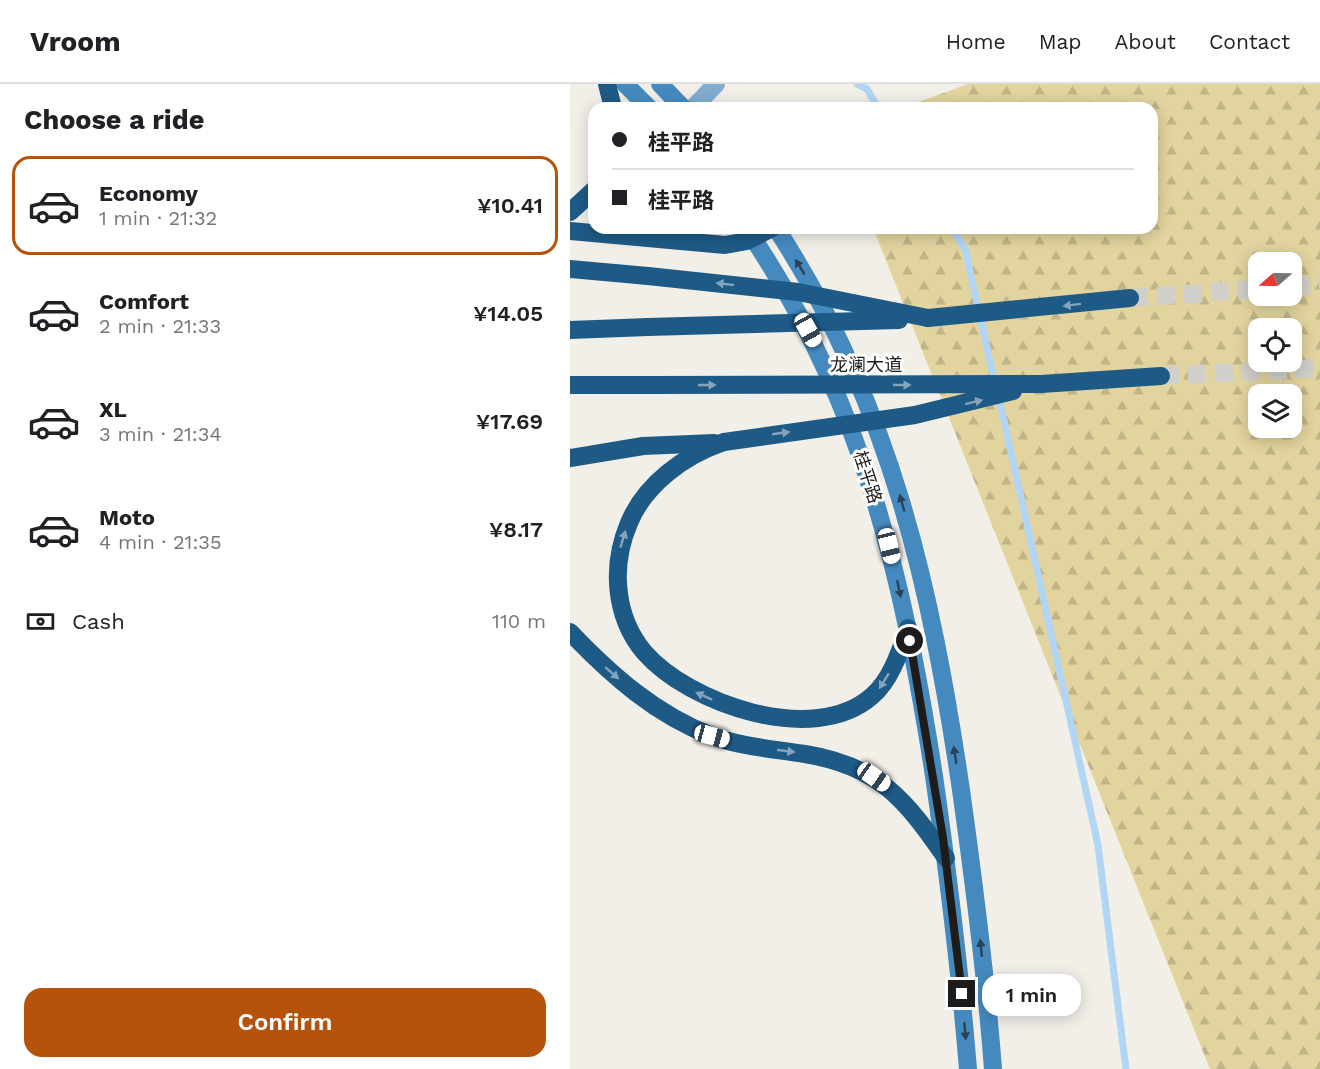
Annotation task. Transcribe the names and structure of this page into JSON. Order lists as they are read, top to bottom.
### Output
{
  "streets": {
    "highway": ["龙澜大道"],
    "street": ["桂平路"]
  },
  "north": "left",
  "page": {
    "header": "Vroom",
    "nav": [
      "Home",
      "Map",
      "About",
      "Contact"
    ],
    "heading": "Choose a ride",
    "banner": ["桂平路", "桂平路"],
    "list": [
      {
        "name": "Economy",
        "note": "1 min · 21:32",
        "value": "¥10.41"
      },
      {
        "name": "Comfort",
        "note": "2 min · 21:33",
        "value": "¥14.05"
      },
      {
        "name": "XL",
        "note": "3 min · 21:34",
        "value": "¥17.69"
      },
      {
        "name": "Moto",
        "note": "4 min · 21:35",
        "value": "¥8.17"
      }
    ],
    "pay": ["Cash", "110 m"],
    "bubble": "1 min",
    "buttons": "Confirm"
  }
}
